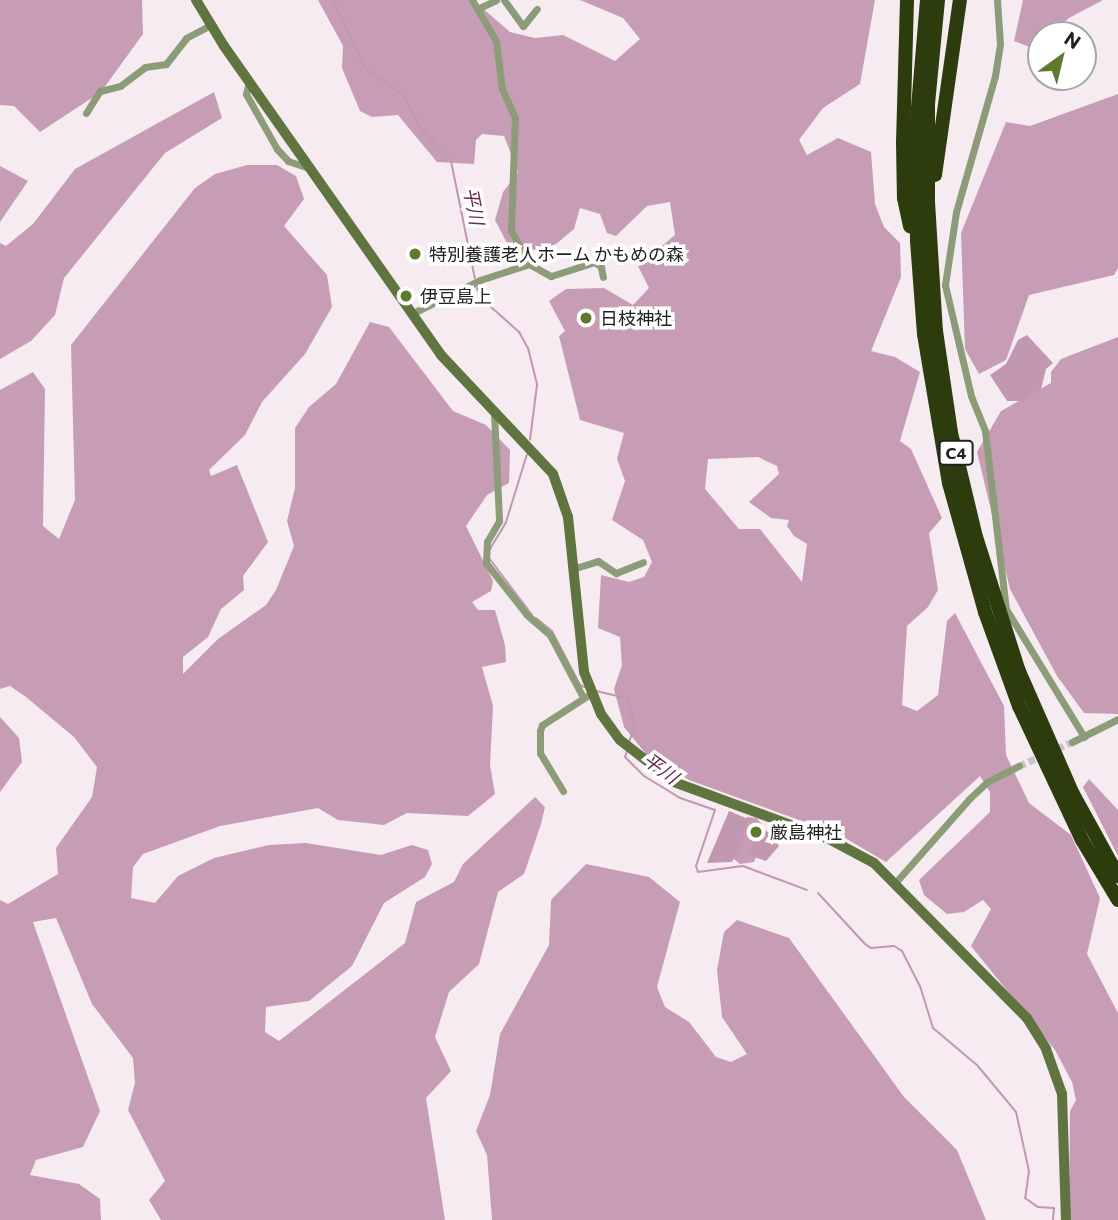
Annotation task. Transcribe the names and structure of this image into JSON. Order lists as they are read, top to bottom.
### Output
{
  "streets": {
    "highway": ["C4"]
  },
  "water": ["平川"],
  "places": [
    "特別養護老人ホーム かもめの森",
    "伊豆島上",
    "日枝神社",
    "厳島神社"
  ],
  "north": "top right"
}
